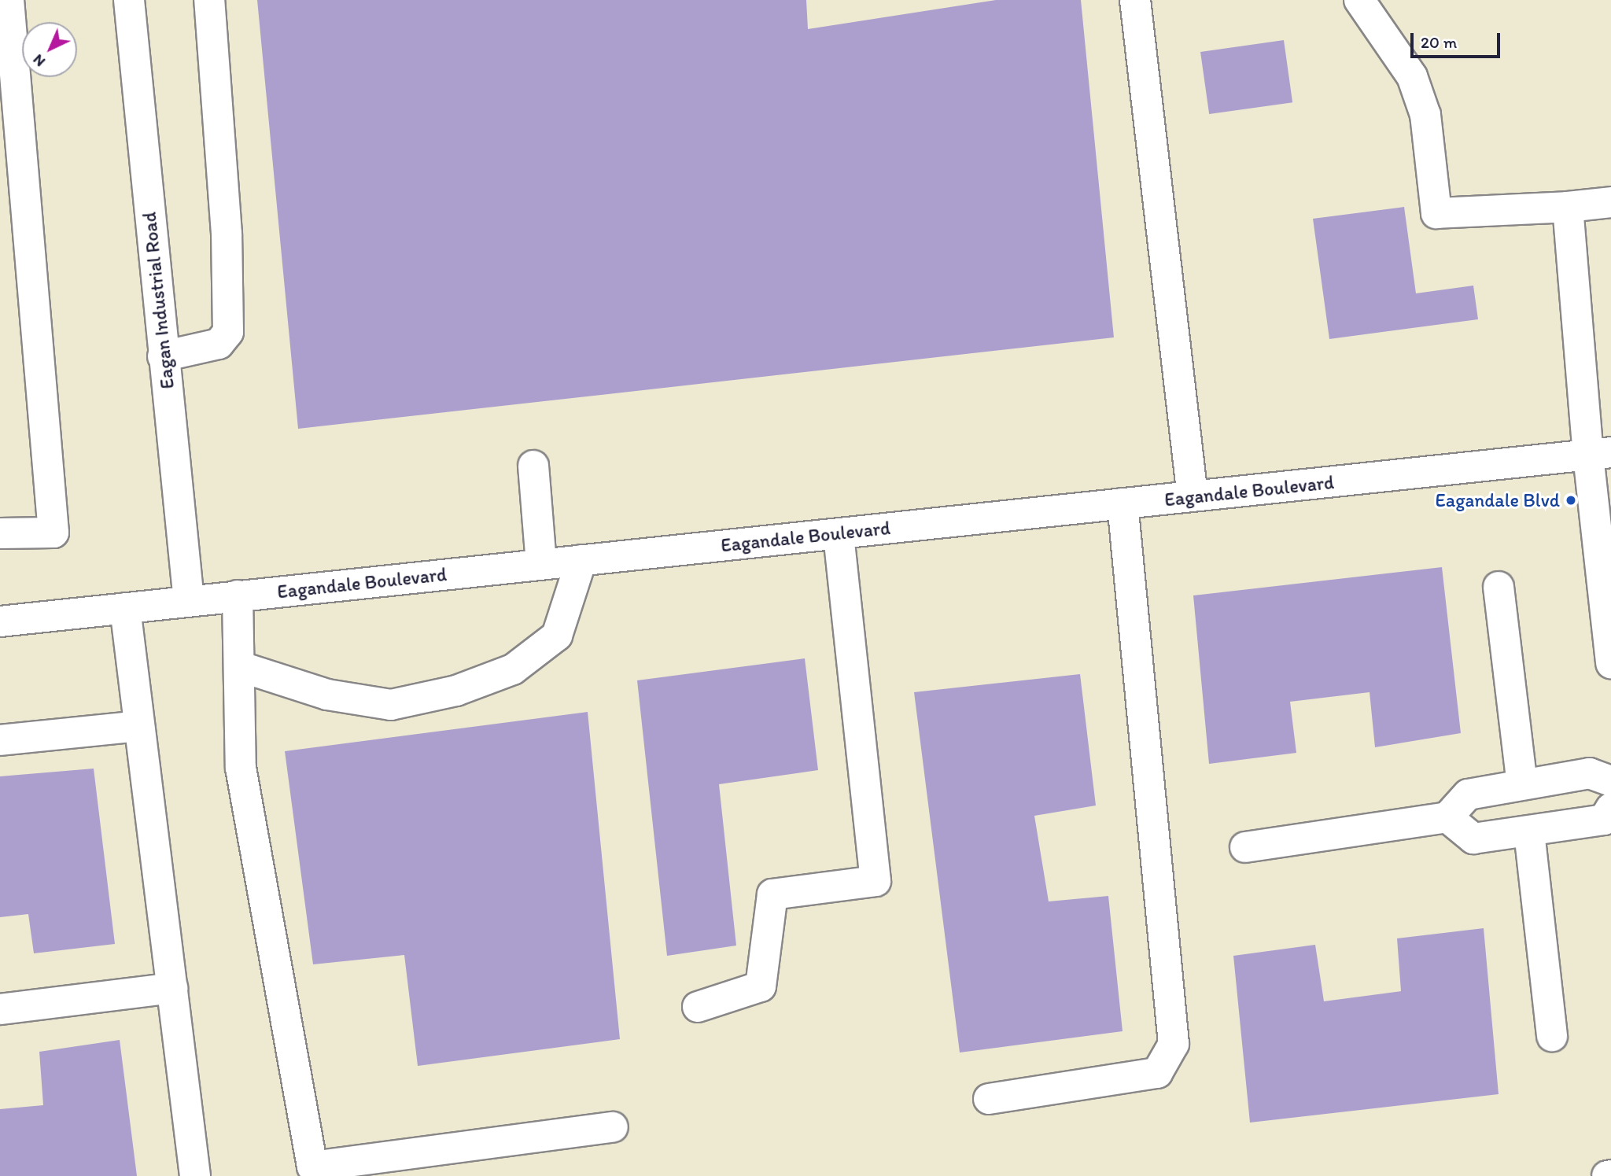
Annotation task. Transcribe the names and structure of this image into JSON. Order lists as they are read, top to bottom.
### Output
{
  "streets": {
    "street": ["Eagan Industrial Road", "Eagandale Boulevard"]
  },
  "crossings": [
    ["Eagan Industrial Road", "Eagandale Boulevard"]
  ],
  "places": ["Eagandale Blvd"],
  "scale_bar": "20 m",
  "north": "bottom left"
}
